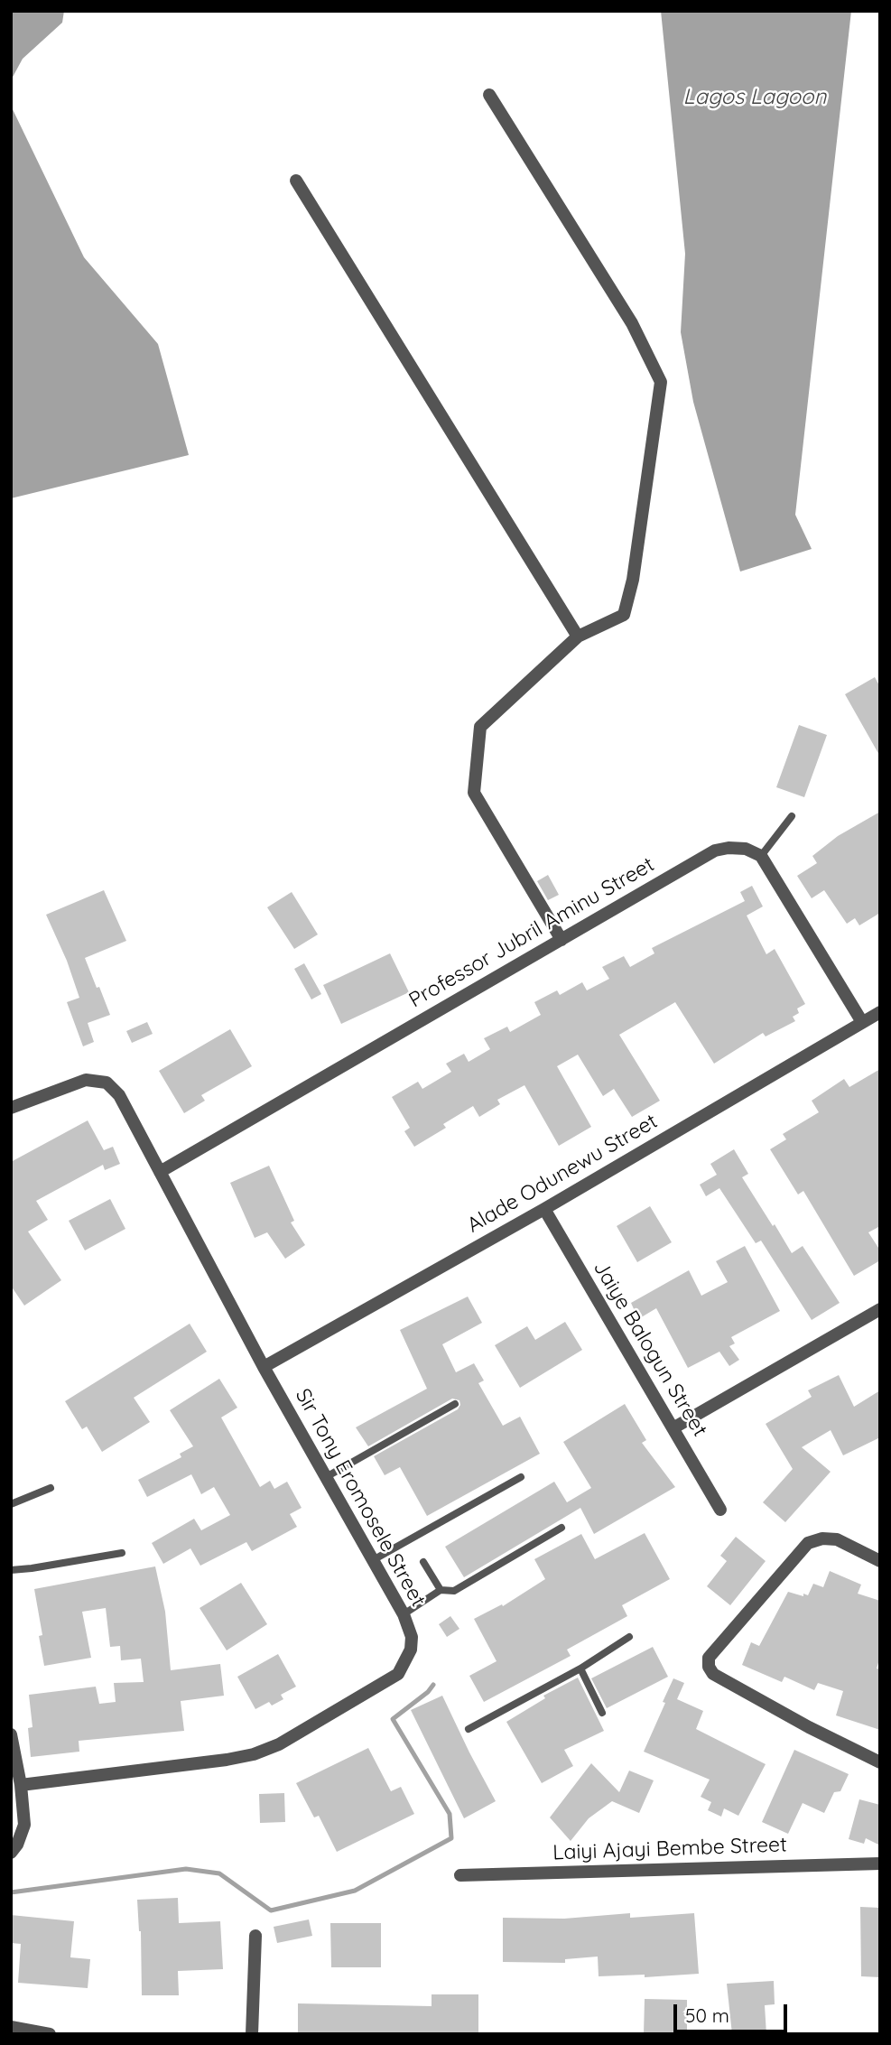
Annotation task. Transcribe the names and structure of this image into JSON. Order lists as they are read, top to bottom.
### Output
{
  "streets": {
    "street": [
      "Professor Jubril Aminu Street",
      "Alade Odunewu Street",
      "Jaiye Balogun Street",
      "Sir Tony Eromosele Street",
      "Laiyi Ajayi Bembe Street"
    ]
  },
  "crossings": [
    ["Professor Jubril Aminu Street", "Sir Tony Eromosele Street"],
    ["Alade Odunewu Street", "Jaiye Balogun Street"],
    ["Alade Odunewu Street", "Sir Tony Eromosele Street"]
  ],
  "water": ["Lagos Lagoon"],
  "scale_bar": "50 m"
}
